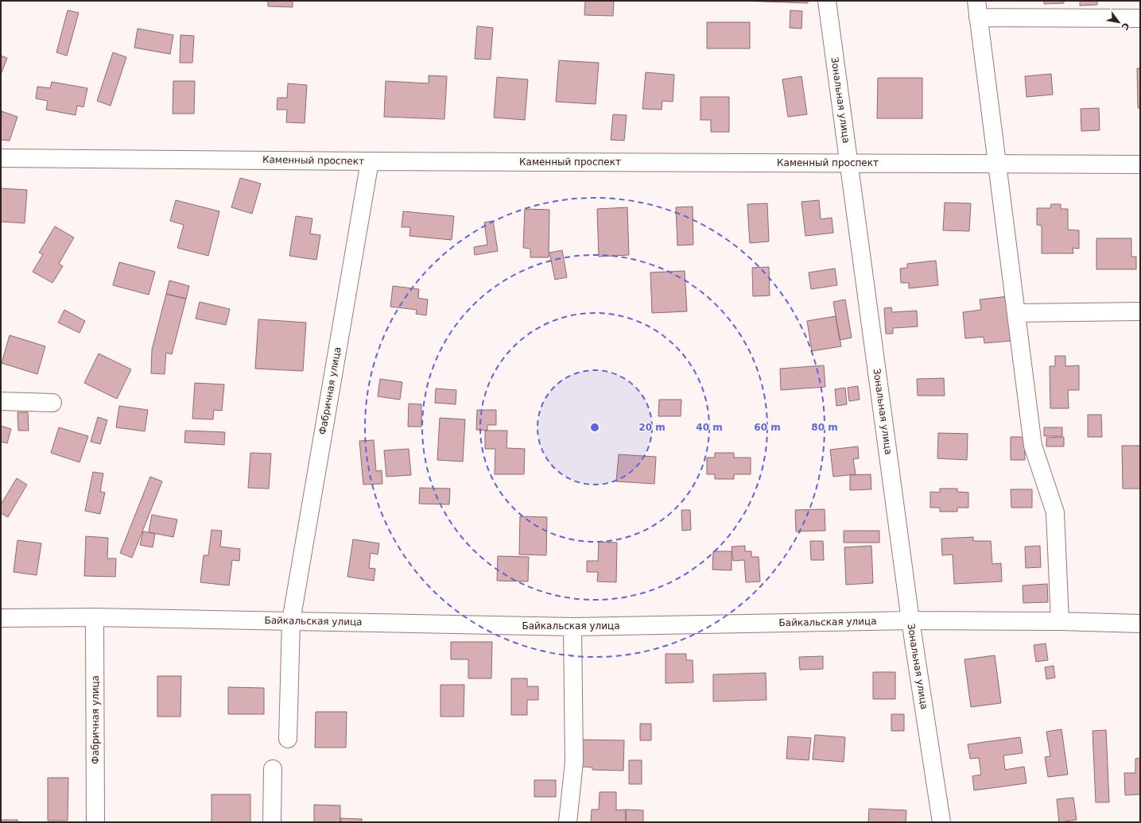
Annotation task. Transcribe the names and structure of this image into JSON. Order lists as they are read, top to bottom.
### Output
{
  "streets": {
    "street": [
      "Зональная улица",
      "Каменный проспект",
      "Фабричная улица",
      "Байкальская улица"
    ]
  },
  "crossings": [
    ["Зональная улица", "Каменный проспект"],
    ["Зональная улица", "Байкальская улица"],
    ["Каменный проспект", "Фабричная улица"],
    ["Фабричная улица", "Байкальская улица"]
  ],
  "north": "bottom right",
  "rings": [
    "20 m",
    "40 m",
    "60 m",
    "80 m"
  ]
}
